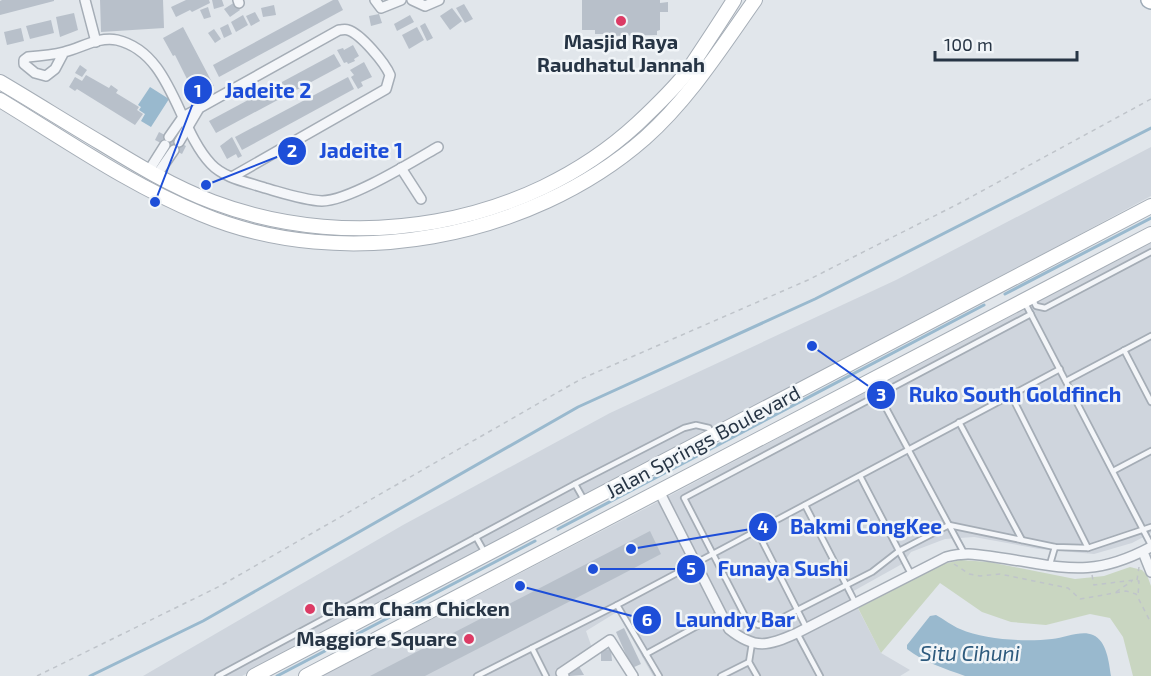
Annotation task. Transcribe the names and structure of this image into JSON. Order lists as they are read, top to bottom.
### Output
{
  "streets": {
    "main road": ["Jalan Springs Boulevard"]
  },
  "water": ["Situ Cihuni"],
  "places": [
    "Masjid Raya Raudhatul Jannah",
    "Jadeite 1",
    "Jadeite 2",
    "Ruko South Goldfinch",
    "Bakmi CongKee",
    "Funaya Sushi",
    "Laundry Bar",
    "Cham Cham Chicken",
    "Maggiore Square"
  ],
  "scale_bar": "100 m"
}
